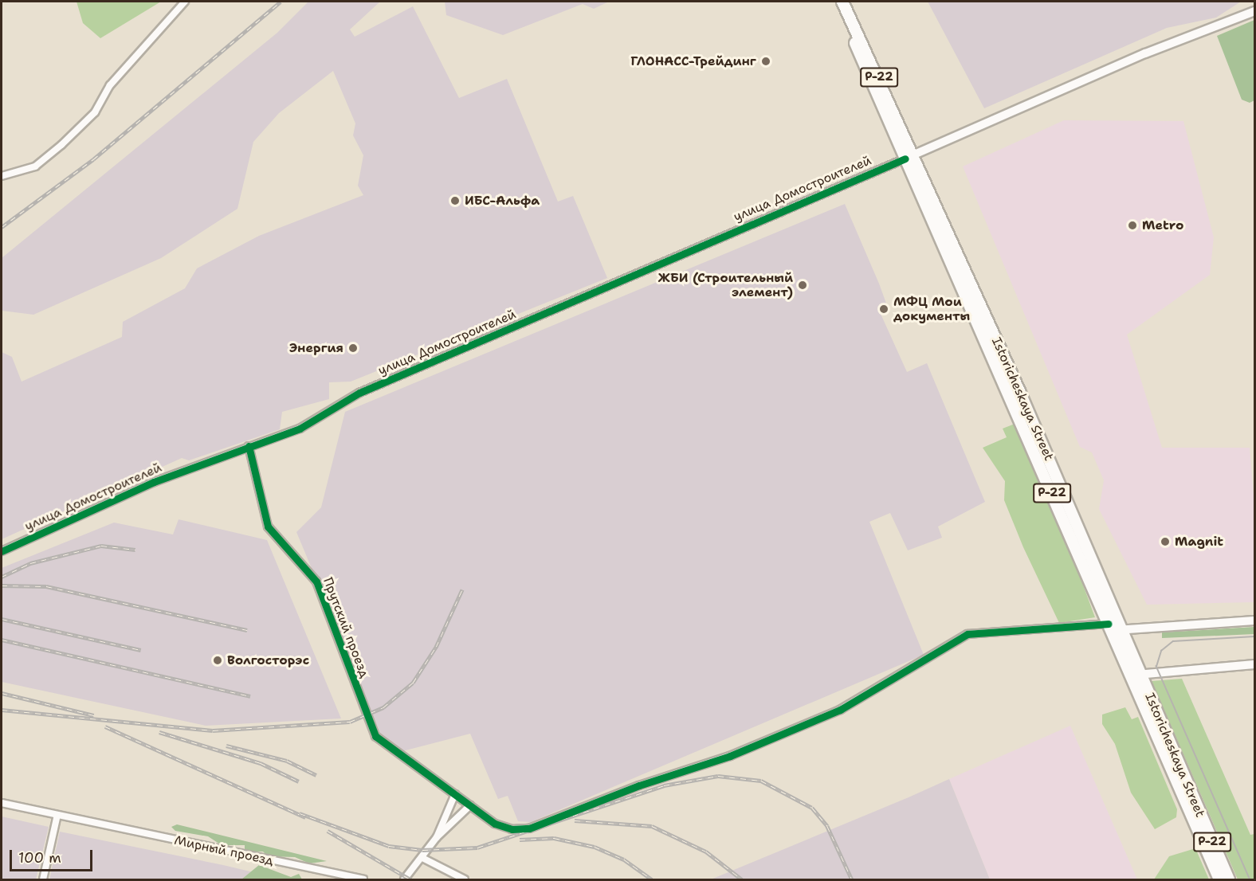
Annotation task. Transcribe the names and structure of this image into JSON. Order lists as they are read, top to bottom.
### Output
{
  "streets": {
    "highway": ["Р-22", "Istoricheskaya Street"],
    "street": ["улица Домостроителей", "Прутский проезд", "Мирный проезд"]
  },
  "crossings": [
    ["улица Домостроителей", "Istoricheskaya Street"],
    ["улица Домостроителей", "Прутский проезд"],
    ["Istoricheskaya Street", "Прутский проезд"]
  ],
  "places": [
    "ГЛОНАСС-Трейдинг",
    "ИБС-Альфа",
    "Metro",
    "ЖБИ (Строительный элемент)",
    "МФЦ Мои документы",
    "Энергия",
    "Magnit",
    "Волгосторэс"
  ],
  "scale_bar": "100 m"
}
